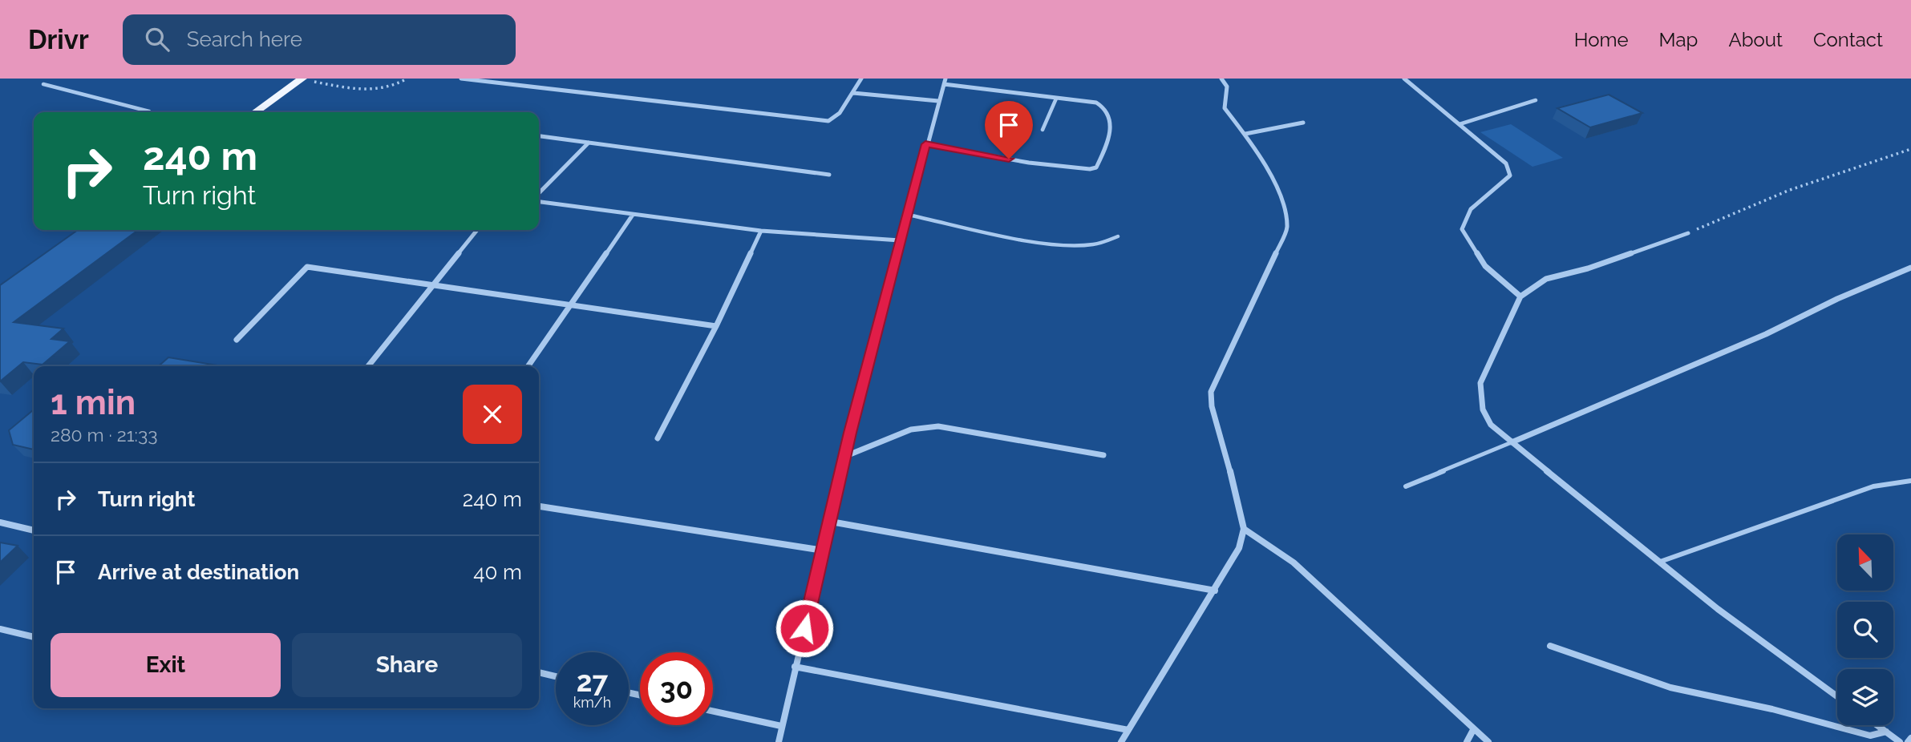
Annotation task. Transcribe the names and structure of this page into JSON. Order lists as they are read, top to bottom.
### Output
{
  "north": "top left",
  "page": {
    "header": "Drivr",
    "search": "Search here",
    "nav": [
      "Home",
      "Map",
      "About",
      "Contact"
    ],
    "turn": ["240 m", "Turn right"],
    "heading": ["1 min", "280 m · 21:33"],
    "list": [
      {
        "name": "Turn right",
        "value": "240 m"
      },
      {
        "name": "Arrive at destination",
        "value": "40 m"
      }
    ],
    "buttons": ["Exit", "Share"],
    "speed": "27 km/h",
    "limit": "30"
  }
}
